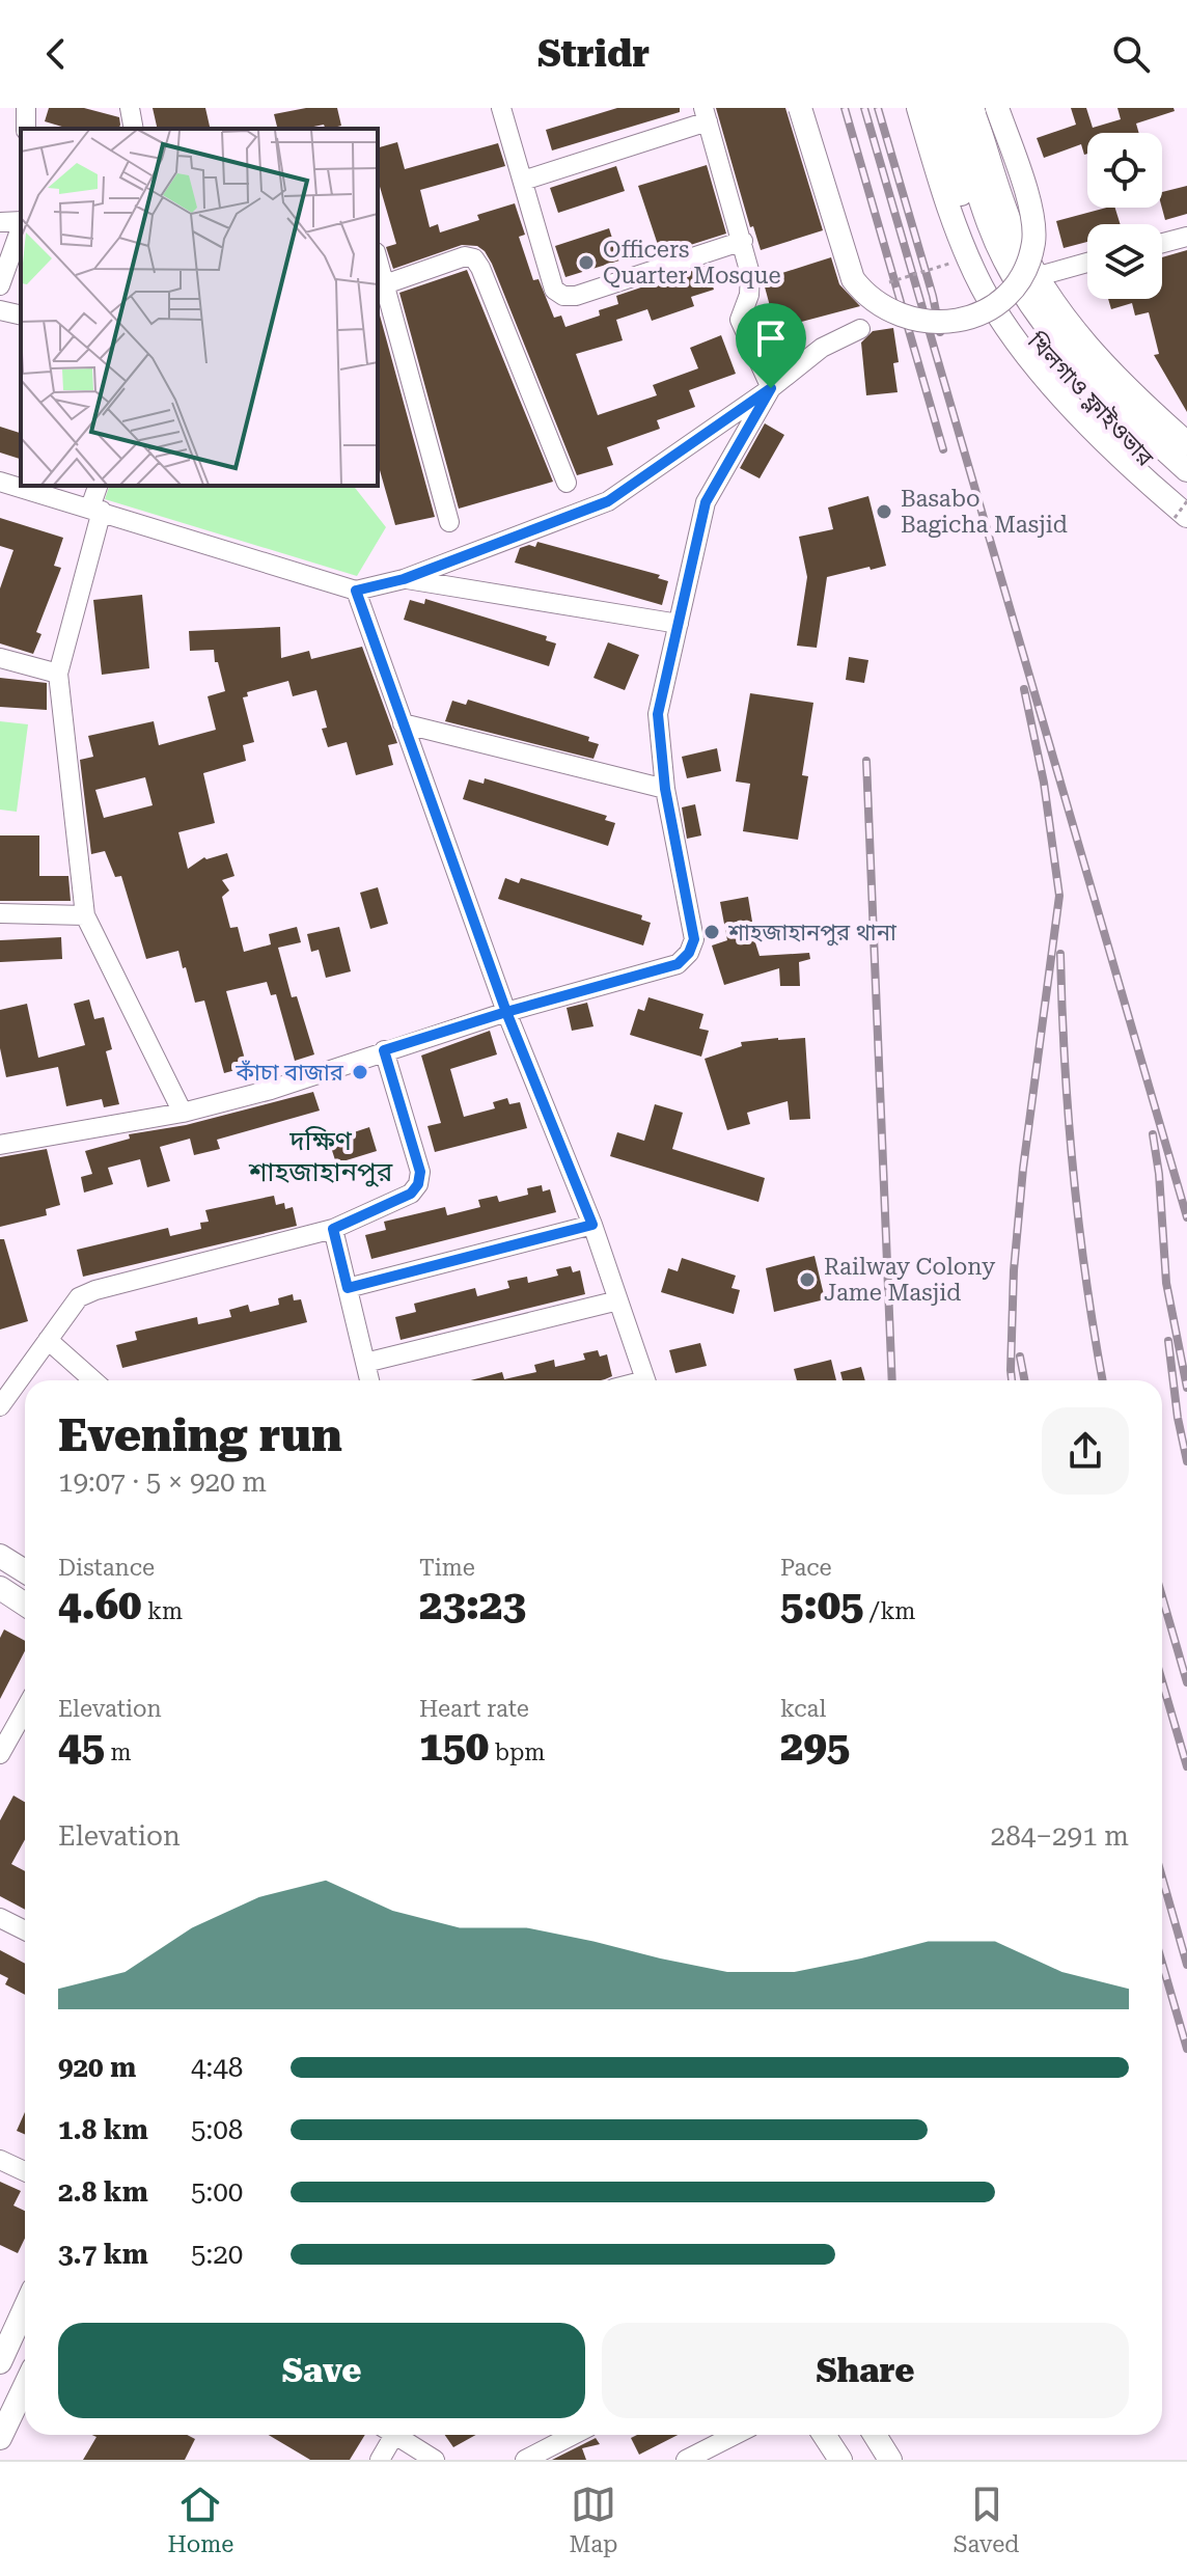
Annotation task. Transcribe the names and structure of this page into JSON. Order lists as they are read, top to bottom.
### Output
{
  "streets": {
    "main road": ["খিলগাও ফ্লাইওভার"]
  },
  "districts": ["দক্ষিণ শাহজাহানপুর"],
  "places": [
    "Officers Quarter Mosque",
    "Basabo Bagicha Masjid",
    "শাহজাহানপুর থানা",
    "কাঁচা বাজার",
    "Railway Colony Jame Masjid"
  ],
  "page": {
    "header": "Stridr",
    "heading": ["Evening run", "19:07 · 5 × 920 m"],
    "stats": [
      ["Distance", "4.60 km"],
      ["Time", "23:23"],
      ["Pace", "5:05 /km"],
      ["Elevation", "45 m"],
      ["Heart rate", "150 bpm"],
      ["kcal", "295"]
    ],
    "chart": ["Elevation", "284–291 m"],
    "list": [
      {
        "name": "920 m",
        "note": "4:48"
      },
      {
        "name": "1.8 km",
        "note": "5:08"
      },
      {
        "name": "2.8 km",
        "note": "5:00"
      },
      {
        "name": "3.7 km",
        "note": "5:20"
      }
    ],
    "buttons": ["Save", "Share"],
    "tabs": ["Home", "Map", "Saved"]
  }
}
